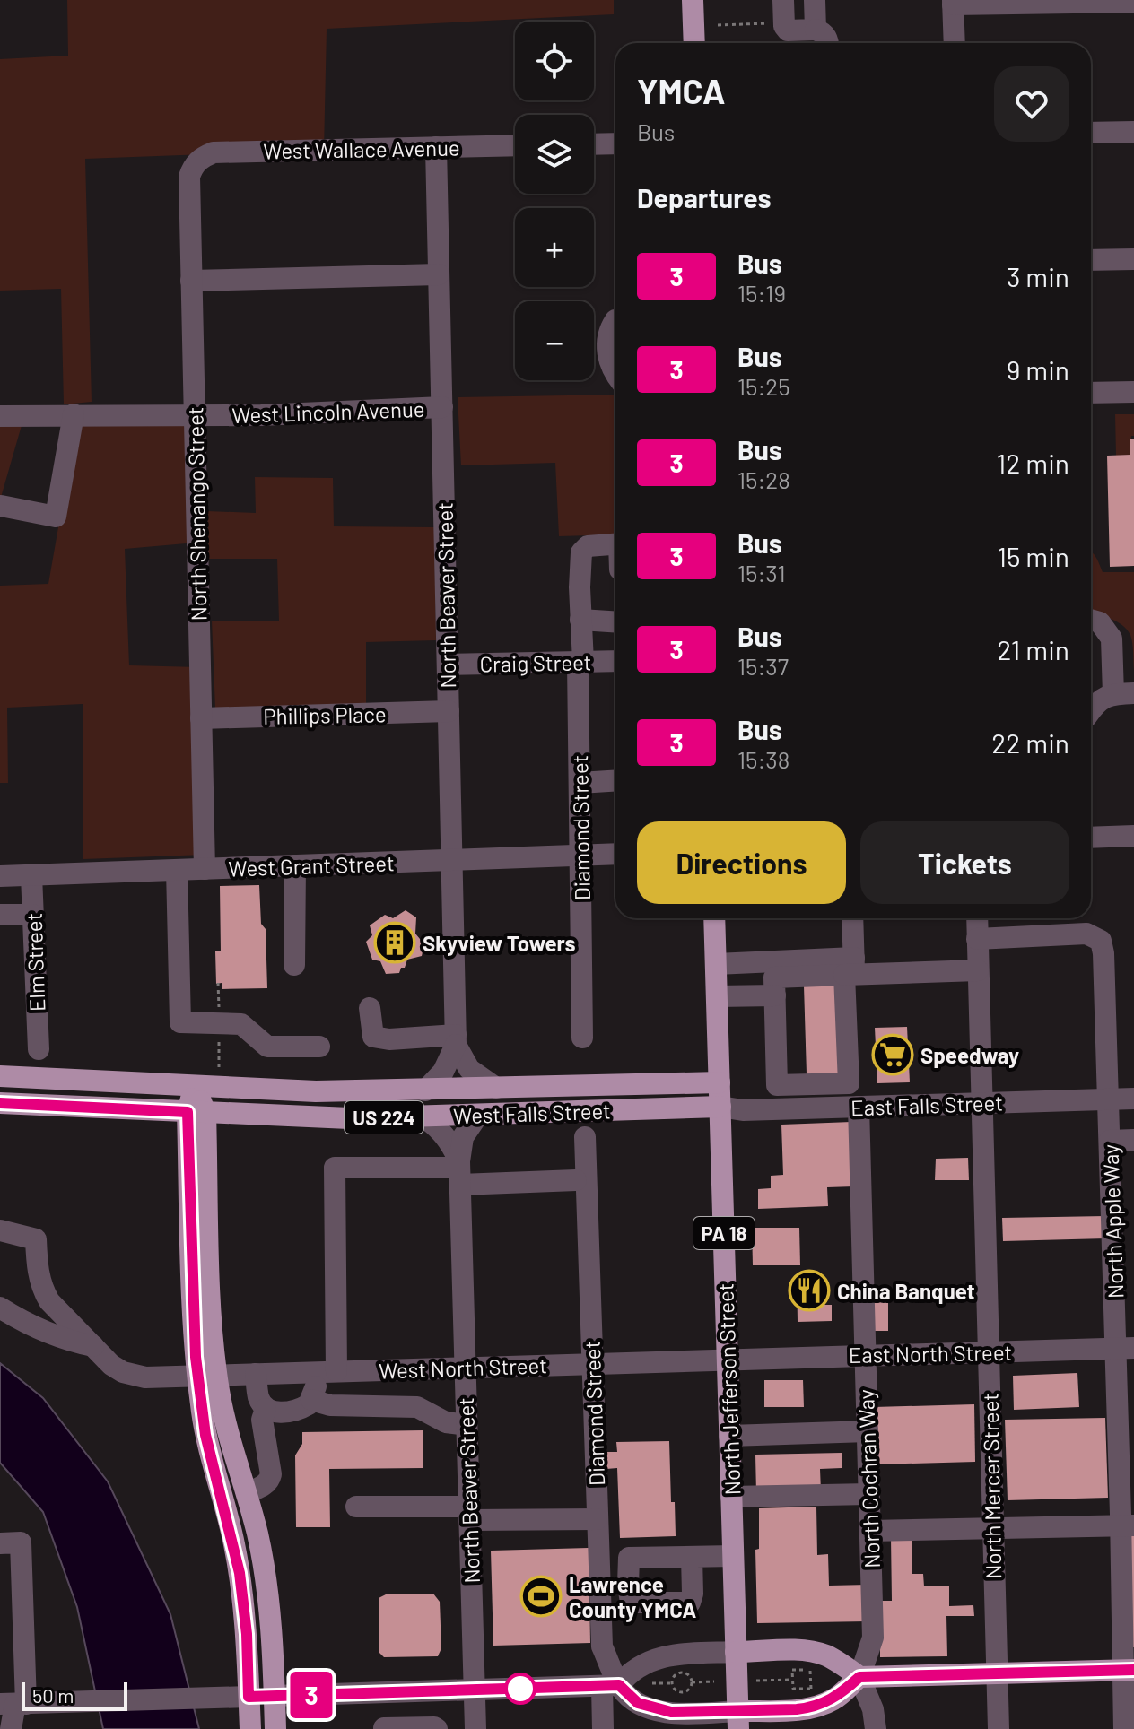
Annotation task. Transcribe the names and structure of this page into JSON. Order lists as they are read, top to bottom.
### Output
{
  "streets": {
    "main road": [
      "West Falls Street",
      "US 224",
      "PA 18",
      "North Jefferson Street"
    ],
    "street": [
      "West Wallace Avenue",
      "West Lincoln Avenue",
      "North Shenango Street",
      "North Beaver Street",
      "Craig Street",
      "Phillips Place",
      "Diamond Street",
      "West Grant Street",
      "Elm Street",
      "East Falls Street",
      "North Apple Way",
      "East North Street",
      "West North Street",
      "North Cochran Way",
      "North Mercer Street"
    ]
  },
  "crossings": [
    ["West Wallace Avenue", "North Shenango Street"],
    ["West Wallace Avenue", "North Beaver Street"],
    ["West Lincoln Avenue", "North Shenango Street"],
    ["West Lincoln Avenue", "North Beaver Street"],
    ["North Shenango Street", "Phillips Place"],
    ["North Shenango Street", "West Grant Street"],
    ["North Beaver Street", "Craig Street"],
    ["North Beaver Street", "Phillips Place"],
    ["North Beaver Street", "West Grant Street"],
    ["North Beaver Street", "West Falls Street"],
    ["North Beaver Street", "West North Street"],
    ["Craig Street", "Diamond Street"],
    ["Diamond Street", "West Grant Street"],
    ["Diamond Street", "West North Street"],
    ["West Grant Street", "Elm Street"],
    ["East Falls Street", "West Falls Street"],
    ["East Falls Street", "North Apple Way"],
    ["East Falls Street", "North Jefferson Street"],
    ["East Falls Street", "North Cochran Way"],
    ["East Falls Street", "North Mercer Street"],
    ["West Falls Street", "North Jefferson Street"],
    ["North Apple Way", "East North Street"],
    ["North Apple Way", "North Mercer Street"],
    ["PA 18", "North Jefferson Street"],
    ["East North Street", "West North Street"],
    ["East North Street", "North Jefferson Street"],
    ["East North Street", "North Cochran Way"],
    ["East North Street", "North Mercer Street"],
    ["West North Street", "North Jefferson Street"]
  ],
  "places": {
    "building": ["Skyview Towers"],
    "supermarket": ["Speedway"],
    "restaurant": ["China Banquet"],
    "sports": ["Lawrence County YMCA"]
  },
  "lines": ["bus line 3"],
  "scale_bar": "50 m",
  "page": {
    "on_map": "3",
    "map_buttons": ["+", "−"],
    "heading": [
      ["YMCA", "Bus"],
      "Departures"
    ],
    "list": [
      {
        "mark": "3",
        "name": "Bus",
        "note": "15:19",
        "value": "3 min"
      },
      {
        "mark": "3",
        "name": "Bus",
        "note": "15:25",
        "value": "9 min"
      },
      {
        "mark": "3",
        "name": "Bus",
        "note": "15:28",
        "value": "12 min"
      },
      {
        "mark": "3",
        "name": "Bus",
        "note": "15:31",
        "value": "15 min"
      },
      {
        "mark": "3",
        "name": "Bus",
        "note": "15:37",
        "value": "21 min"
      },
      {
        "mark": "3",
        "name": "Bus",
        "note": "15:38",
        "value": "22 min"
      }
    ],
    "buttons": ["Directions", "Tickets"],
    "scale": "50 m"
  }
}
